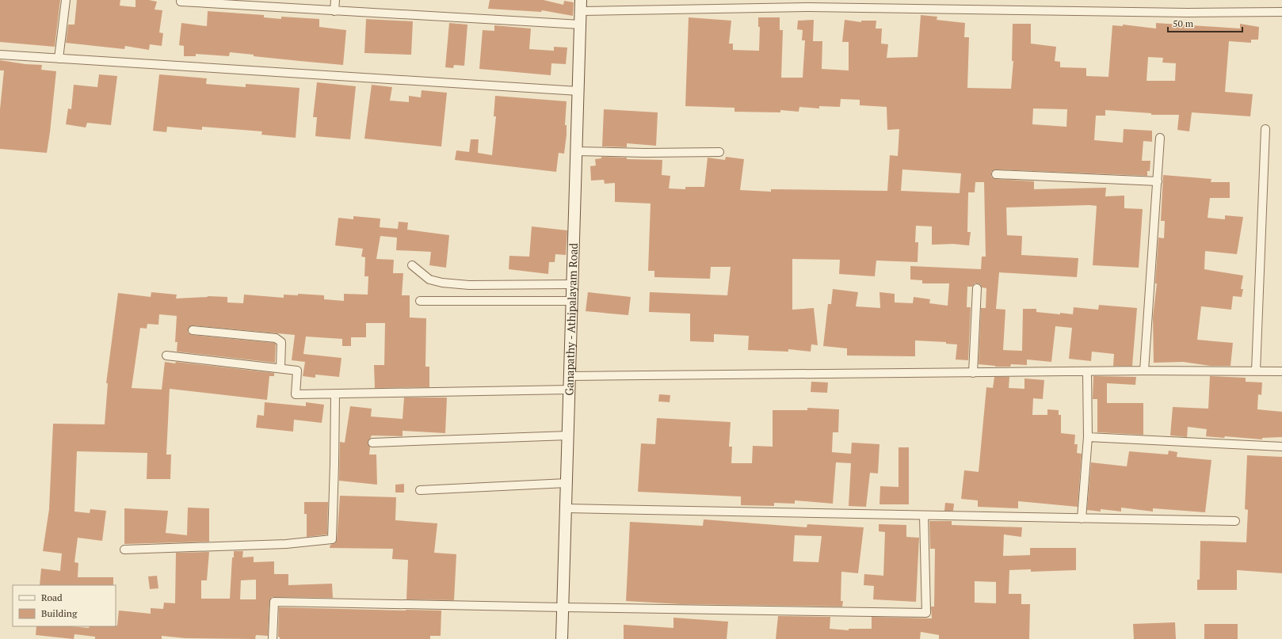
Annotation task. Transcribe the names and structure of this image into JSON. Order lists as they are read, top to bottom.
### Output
{
  "streets": {
    "main road": ["Ganapathy - Athipalayam Road"]
  },
  "legend": ["Road", "Building"],
  "scale_bar": "50 m"
}
